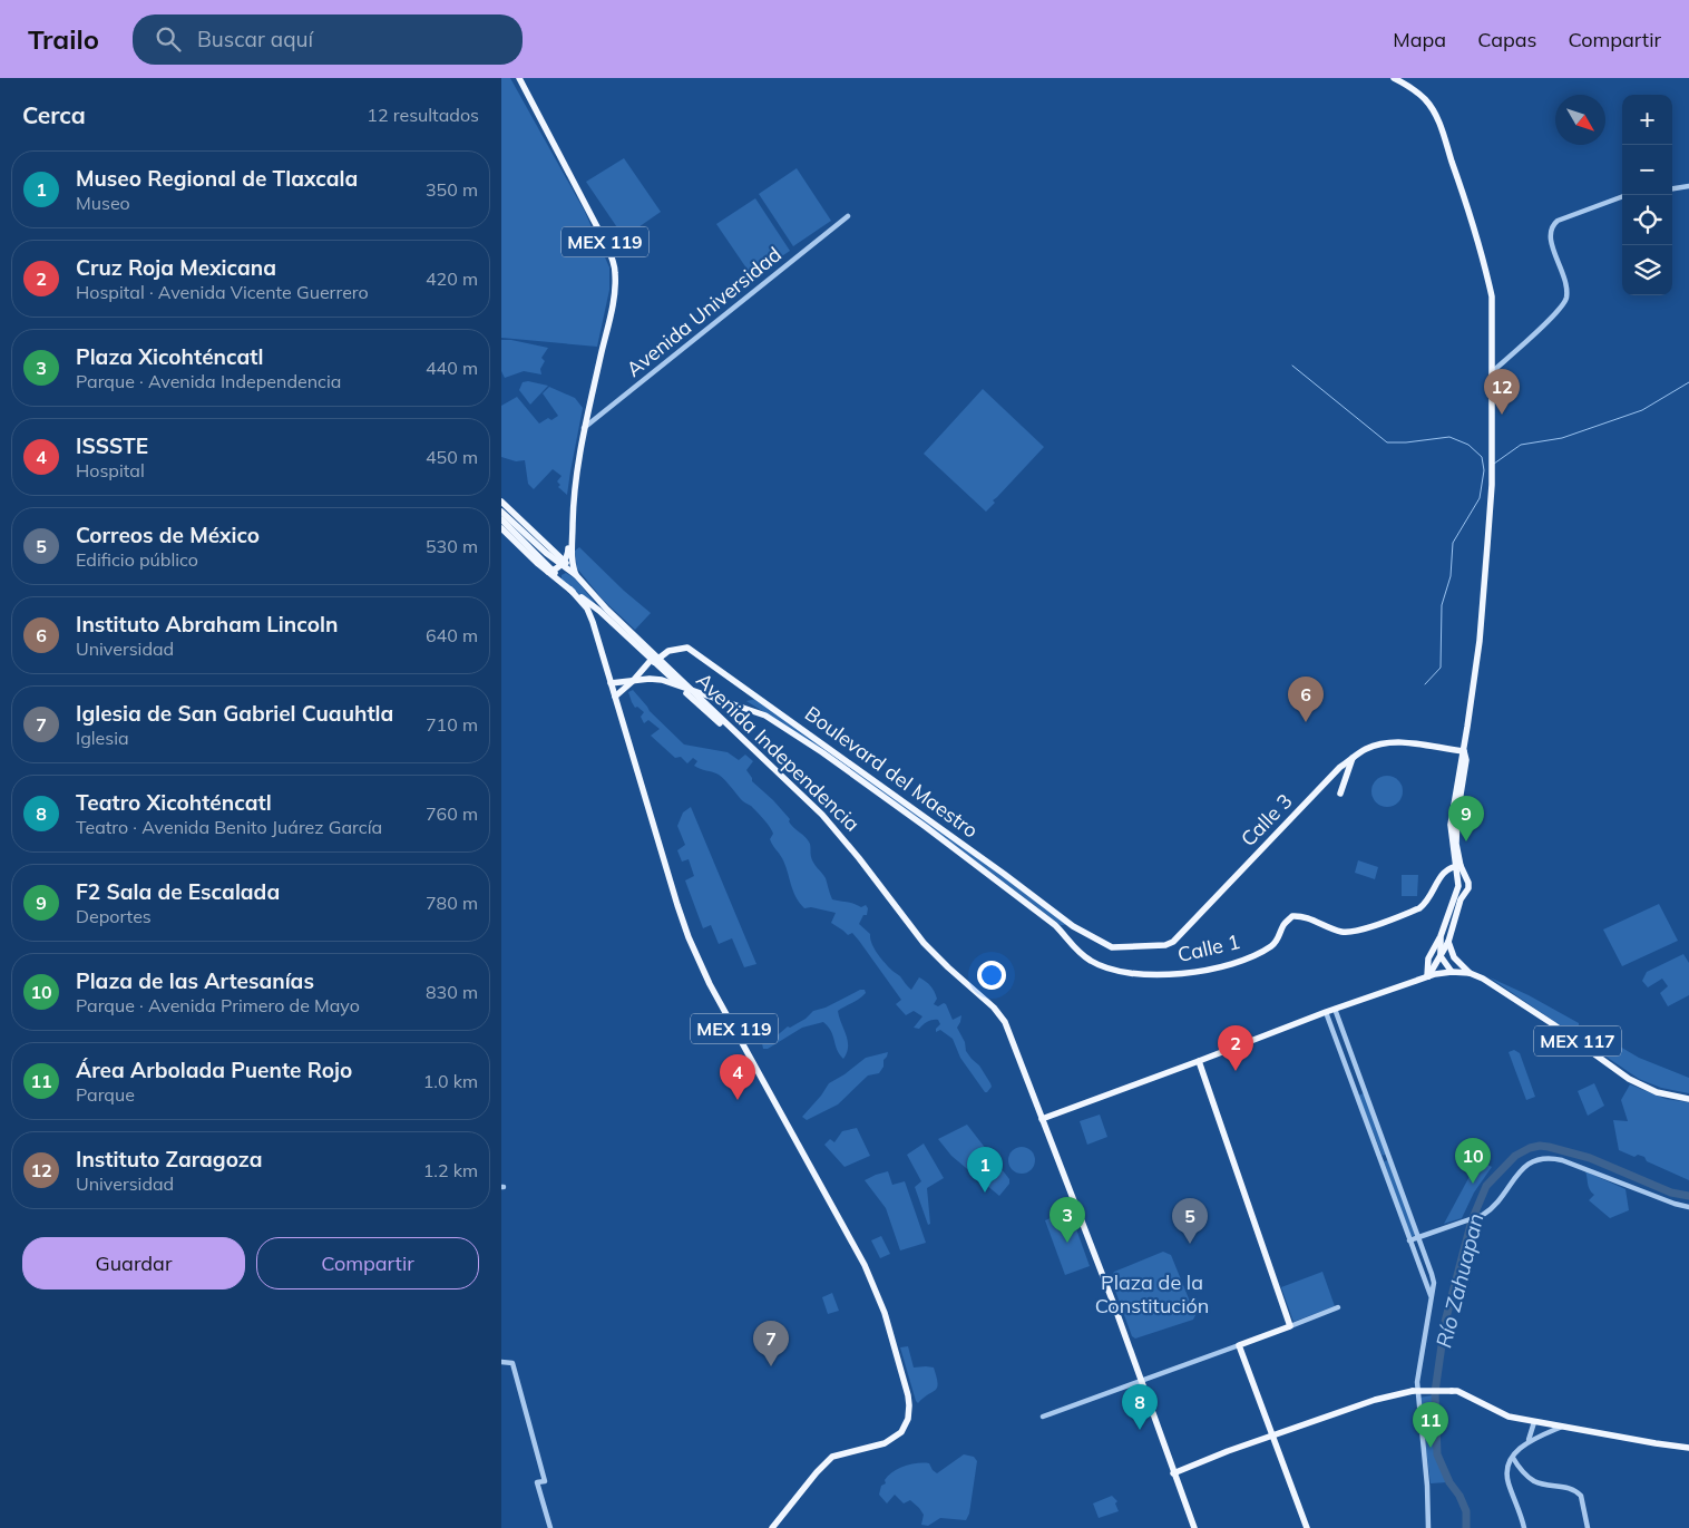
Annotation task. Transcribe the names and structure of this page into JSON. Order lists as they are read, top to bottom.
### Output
{
  "streets": {
    "main road": [
      "MEX 119",
      "Avenida Independencia",
      "Boulevard del Maestro",
      "Calle 3",
      "Calle 1",
      "MEX 117"
    ],
    "street": ["Avenida Universidad"]
  },
  "crossings": [
    ["MEX 119", "Avenida Universidad"],
    ["MEX 119", "Avenida Independencia"],
    ["Avenida Independencia", "Boulevard del Maestro"],
    ["Boulevard del Maestro", "Calle 3"]
  ],
  "water": ["Río Zahuapan"],
  "parks": ["Plaza de la Constitución"],
  "north": "bottom right",
  "page": {
    "header": "Trailo",
    "search": "Buscar aquí",
    "nav": ["Mapa", "Capas", "Compartir"],
    "heading": ["Cerca", "12 resultados"],
    "map_buttons": ["+", "−"],
    "list": [
      {
        "mark": "1",
        "name": "Museo Regional de Tlaxcala",
        "note": "Museo",
        "value": "350 m"
      },
      {
        "mark": "2",
        "name": "Cruz Roja Mexicana",
        "note": "Hospital · Avenida Vicente Guerrero",
        "value": "420 m"
      },
      {
        "mark": "3",
        "name": "Plaza Xicohténcatl",
        "note": "Parque · Avenida Independencia",
        "value": "440 m"
      },
      {
        "mark": "4",
        "name": "ISSSTE",
        "note": "Hospital",
        "value": "450 m"
      },
      {
        "mark": "5",
        "name": "Correos de México",
        "note": "Edificio público",
        "value": "530 m"
      },
      {
        "mark": "6",
        "name": "Instituto Abraham Lincoln",
        "note": "Universidad",
        "value": "640 m"
      },
      {
        "mark": "7",
        "name": "Iglesia de San Gabriel Cuauhtla",
        "note": "Iglesia",
        "value": "710 m"
      },
      {
        "mark": "8",
        "name": "Teatro Xicohténcatl",
        "note": "Teatro · Avenida Benito Juárez García",
        "value": "760 m"
      },
      {
        "mark": "9",
        "name": "F2 Sala de Escalada",
        "note": "Deportes",
        "value": "780 m"
      },
      {
        "mark": "10",
        "name": "Plaza de las Artesanías",
        "note": "Parque · Avenida Primero de Mayo",
        "value": "830 m"
      },
      {
        "mark": "11",
        "name": "Área Arbolada Puente Rojo",
        "note": "Parque",
        "value": "1.0 km"
      },
      {
        "mark": "12",
        "name": "Instituto Zaragoza",
        "note": "Universidad",
        "value": "1.2 km"
      }
    ],
    "pins": [
      "12",
      "6",
      "9",
      "2",
      "4",
      "10",
      "1",
      "3",
      "5",
      "7",
      "8",
      "11"
    ],
    "buttons": ["Guardar", "Compartir"]
  }
}
